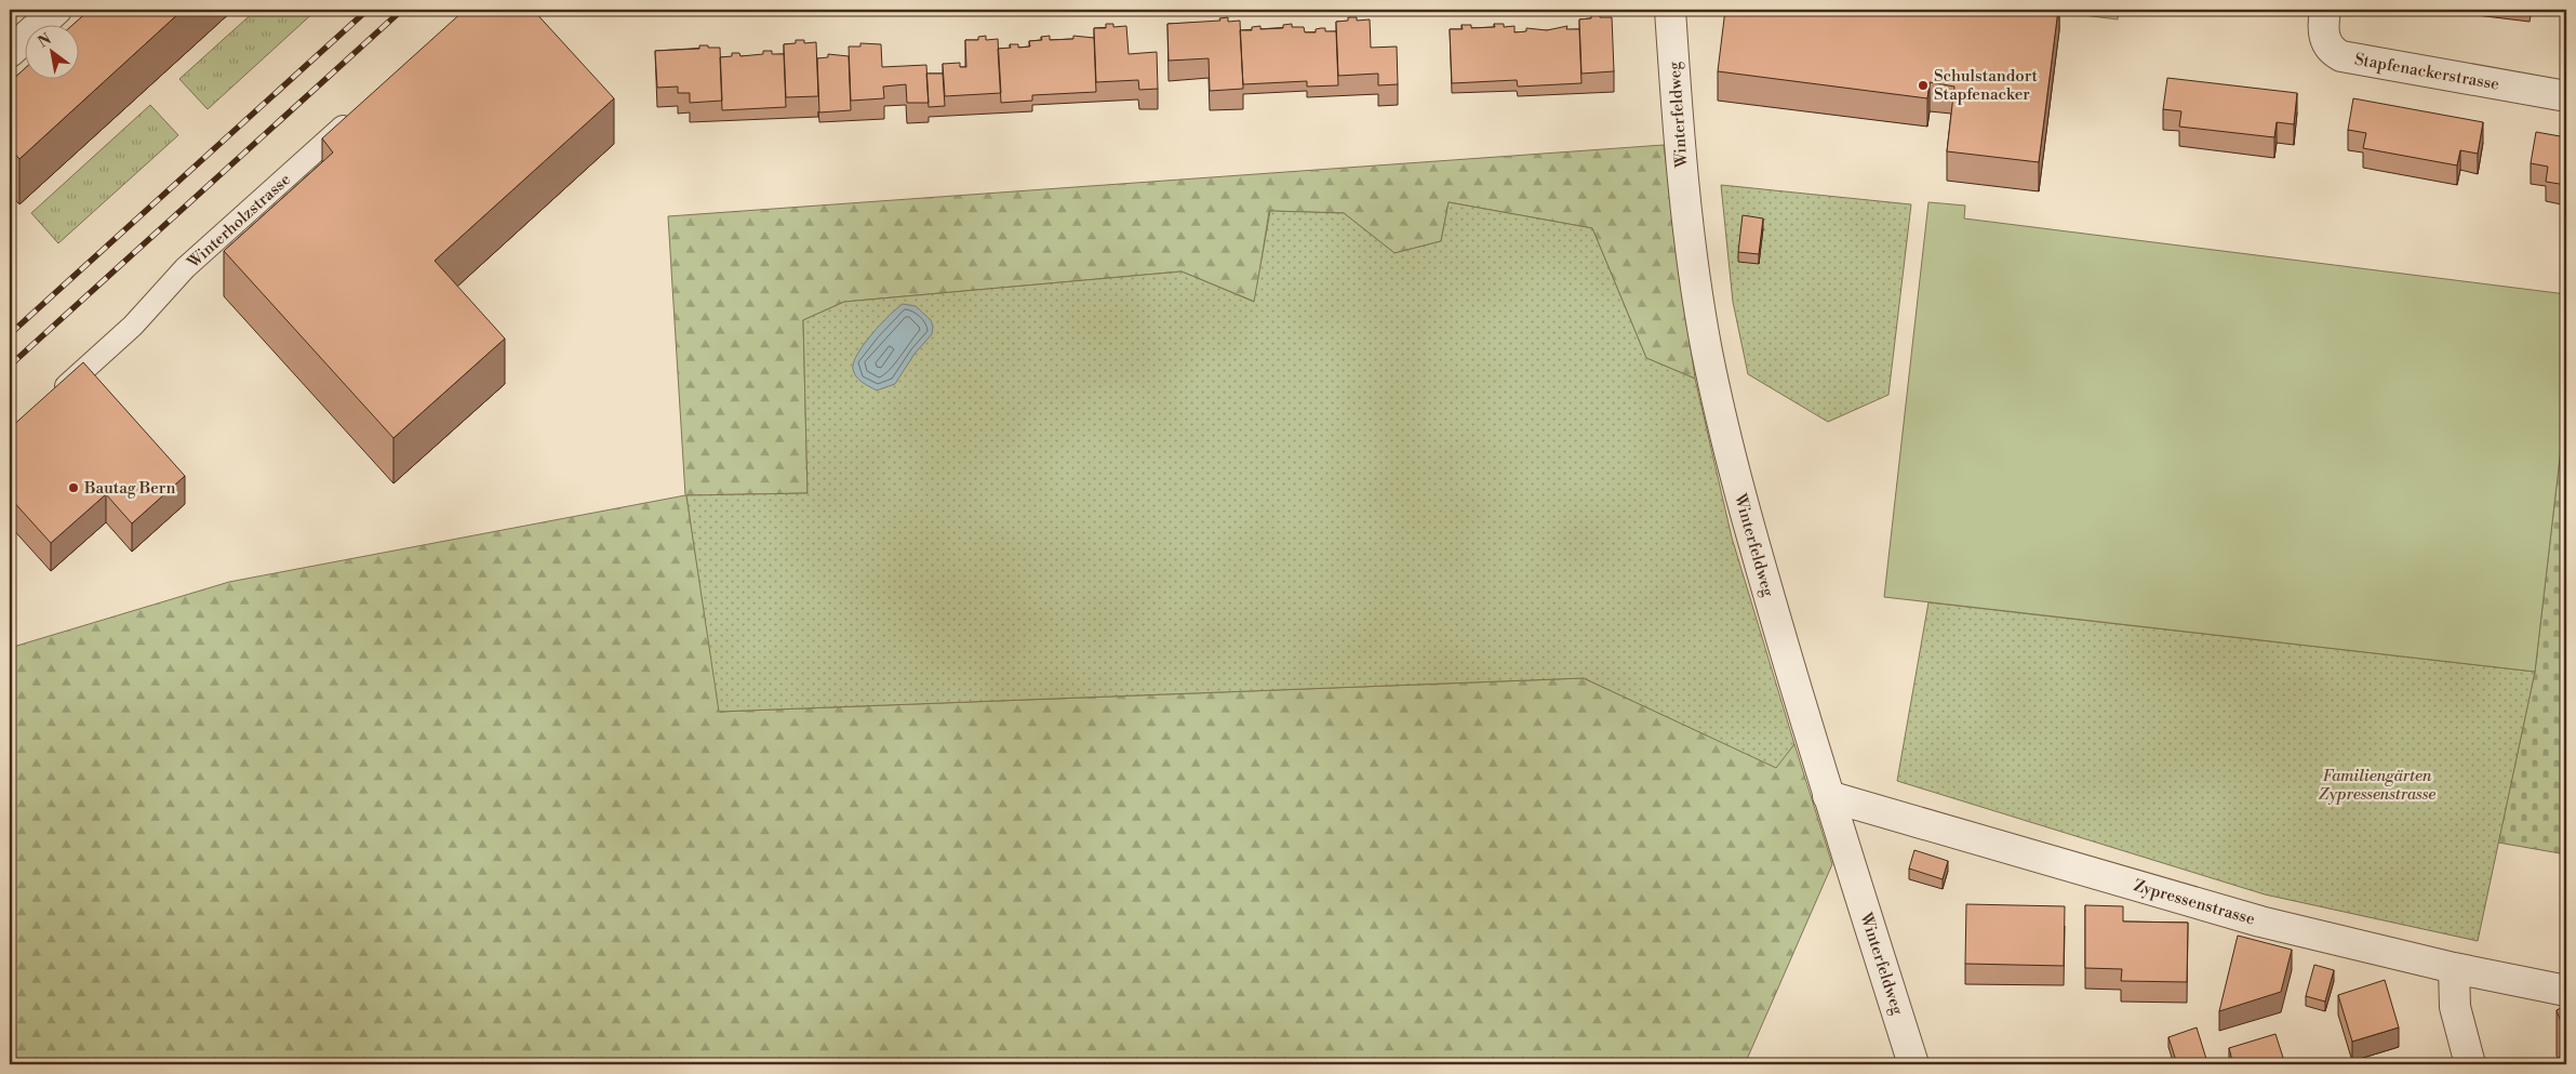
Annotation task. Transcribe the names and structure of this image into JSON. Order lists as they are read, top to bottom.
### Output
{
  "streets": {
    "street": ["Stapfenackerstrasse", "Winterfeldweg", "Zypressenstrasse"],
    "lane": ["Winterholzstrasse"]
  },
  "crossings": [
    ["Winterfeldweg", "Zypressenstrasse"]
  ],
  "parks": ["Familiengärten Zypressenstrasse"],
  "places": ["Schulstandort Stapfenacker", "Bautag Bern"],
  "north": "top left"
}
